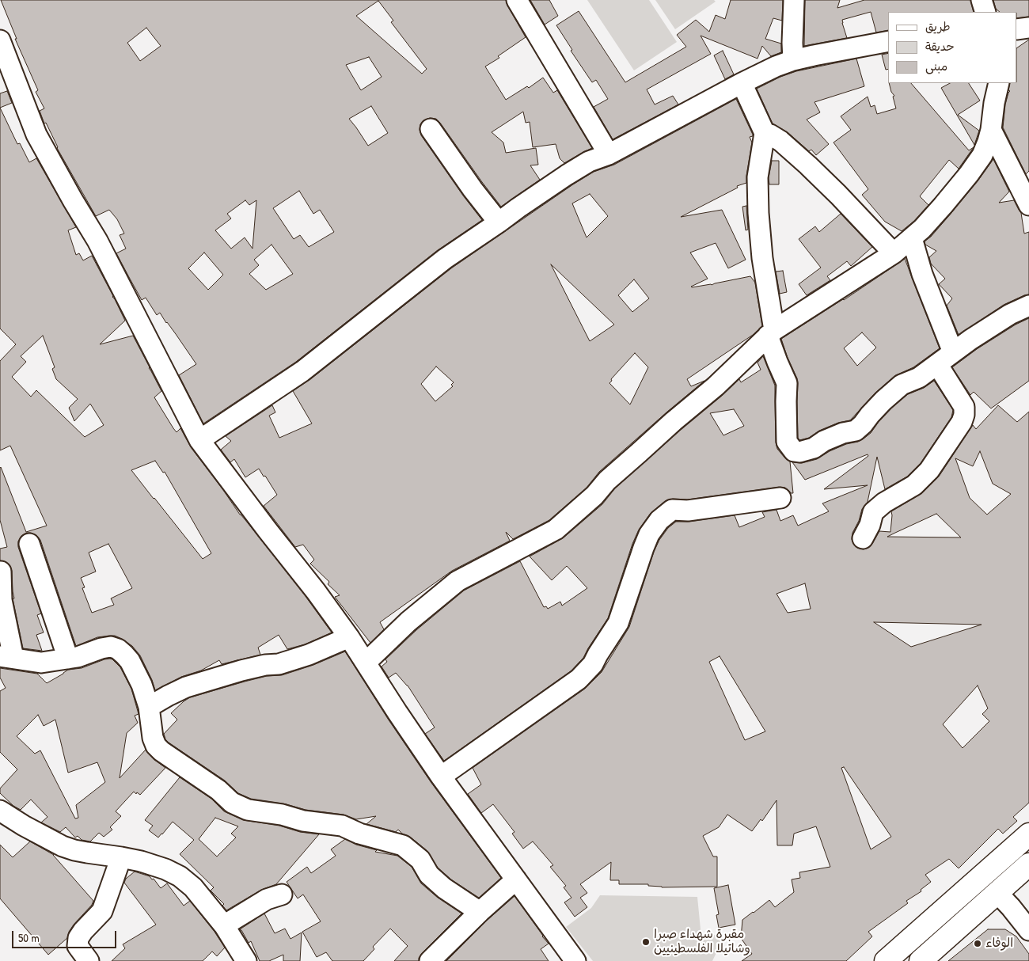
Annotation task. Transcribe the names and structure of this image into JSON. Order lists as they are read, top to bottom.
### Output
{
  "places": ["مقبرة شهداء صبرا وشاتيلا الفلسطينيين", "الوفاء"],
  "legend": ["طريق", "حديقة", "مبنى"],
  "scale_bar": "50 m"
}
